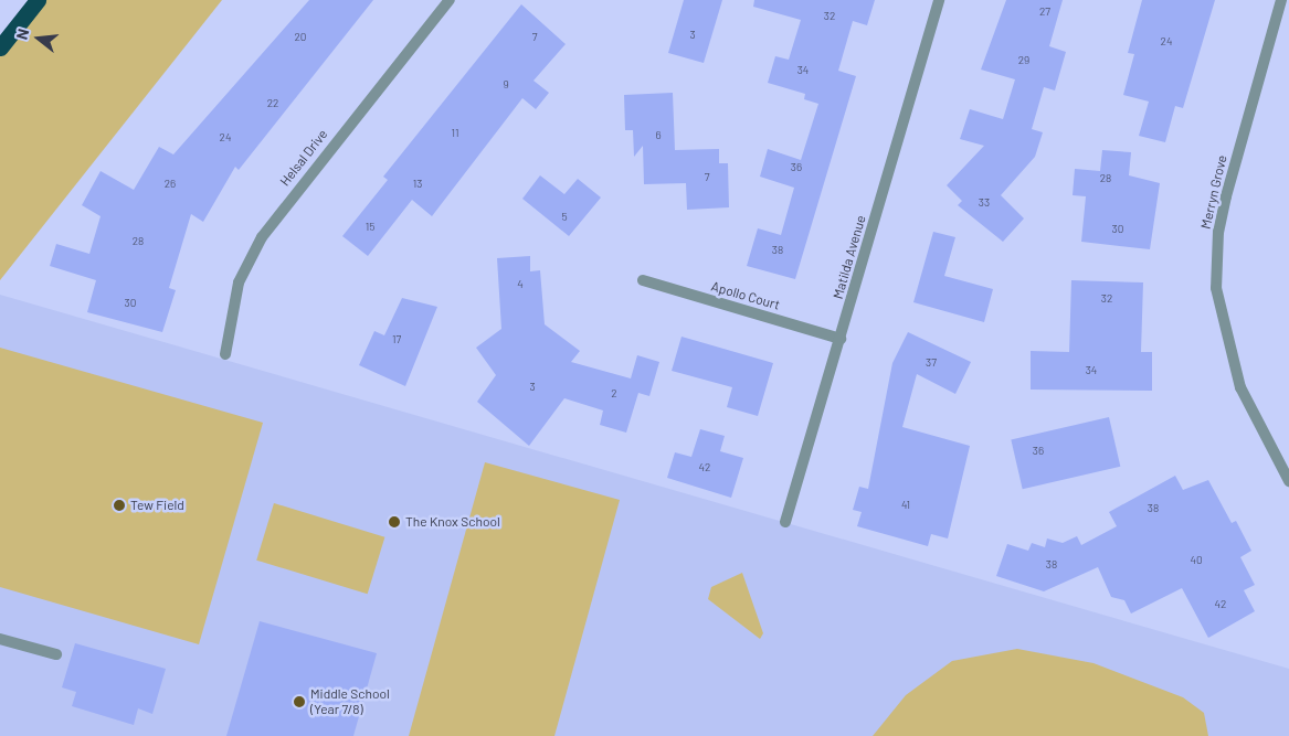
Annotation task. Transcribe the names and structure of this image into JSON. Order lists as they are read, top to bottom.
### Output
{
  "streets": {
    "street": [
      "Helsal Drive",
      "Merryn Grove",
      "Matilda Avenue",
      "Apollo Court"
    ]
  },
  "crossings": [
    ["Matilda Avenue", "Apollo Court"]
  ],
  "places": ["Tew Field", "The Knox School", "Middle School (Year 7/8)"],
  "house_numbers": [
    "27",
    "32",
    "3",
    "20",
    "7",
    "24",
    "29",
    "34",
    "9",
    "22",
    "11",
    "6",
    "24",
    "36",
    "7",
    "28",
    "26",
    "13",
    "33",
    "5",
    "15",
    "30",
    "28",
    "38",
    "4",
    "32",
    "30",
    "17",
    "37",
    "34",
    "3",
    "2",
    "36",
    "42",
    "41",
    "38",
    "40",
    "38",
    "42"
  ],
  "north": "left"
}
